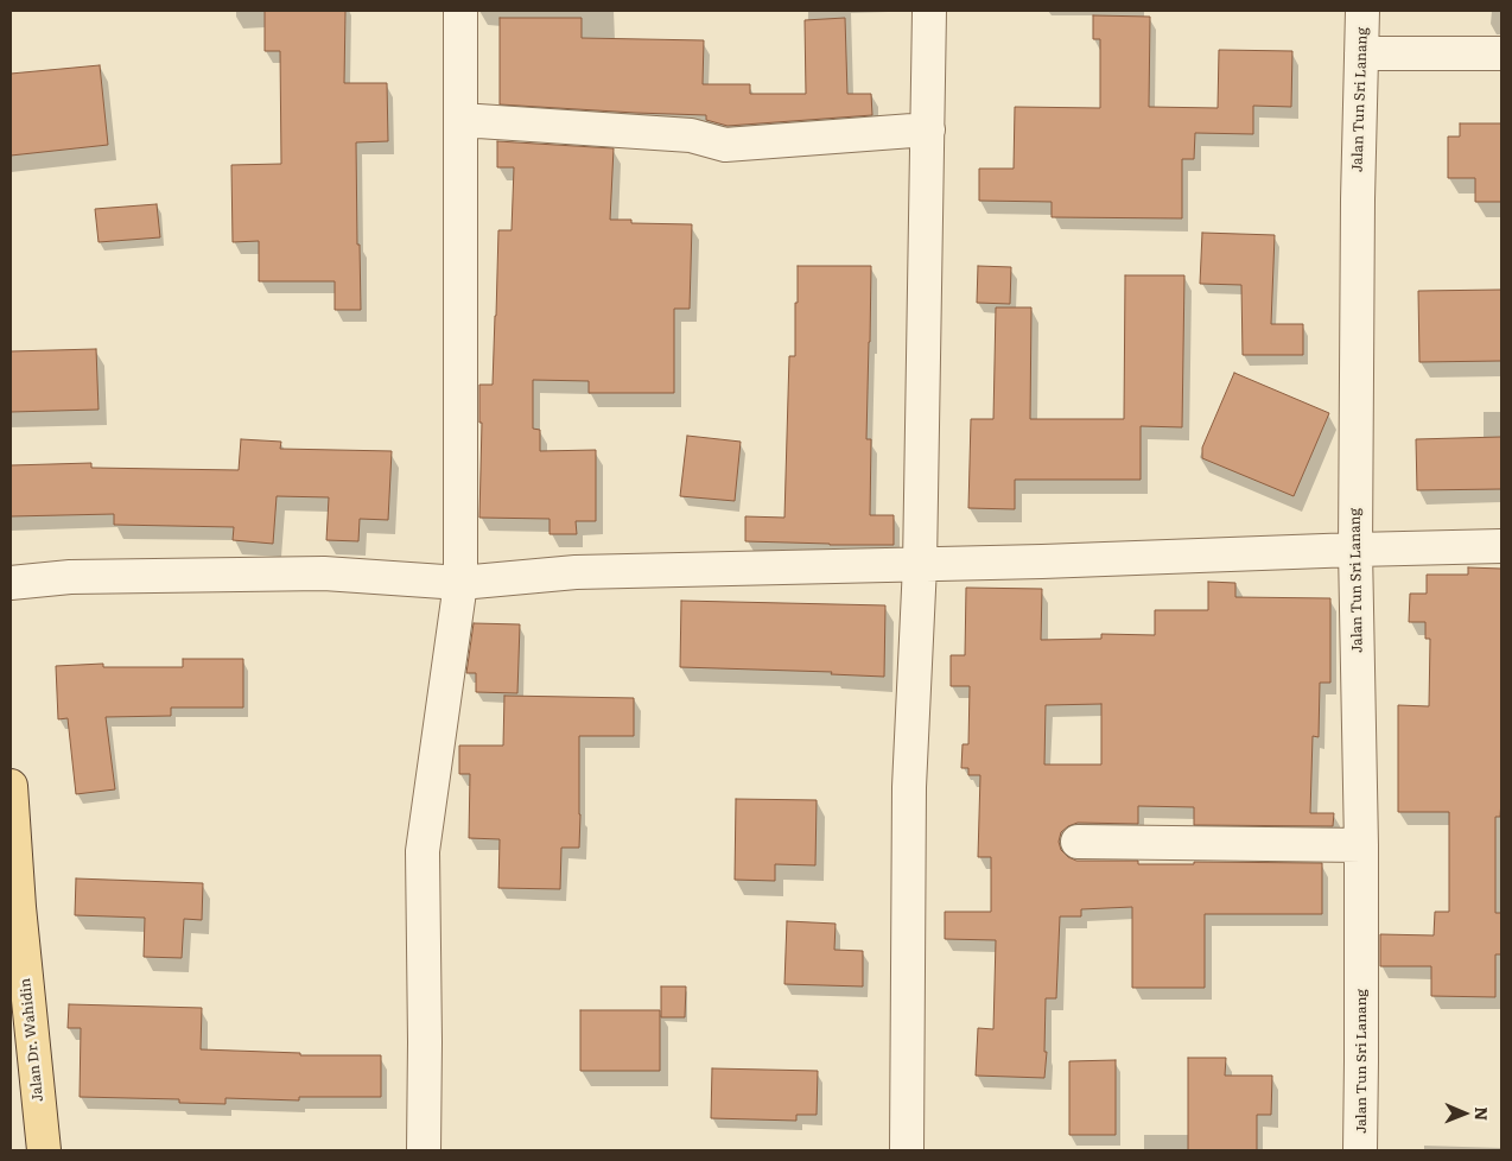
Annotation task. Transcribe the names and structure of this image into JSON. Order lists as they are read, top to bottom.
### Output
{
  "streets": {
    "main road": ["Jalan Dr. Wahidin"],
    "street": ["Jalan Tun Sri Lanang"]
  },
  "north": "right"
}
